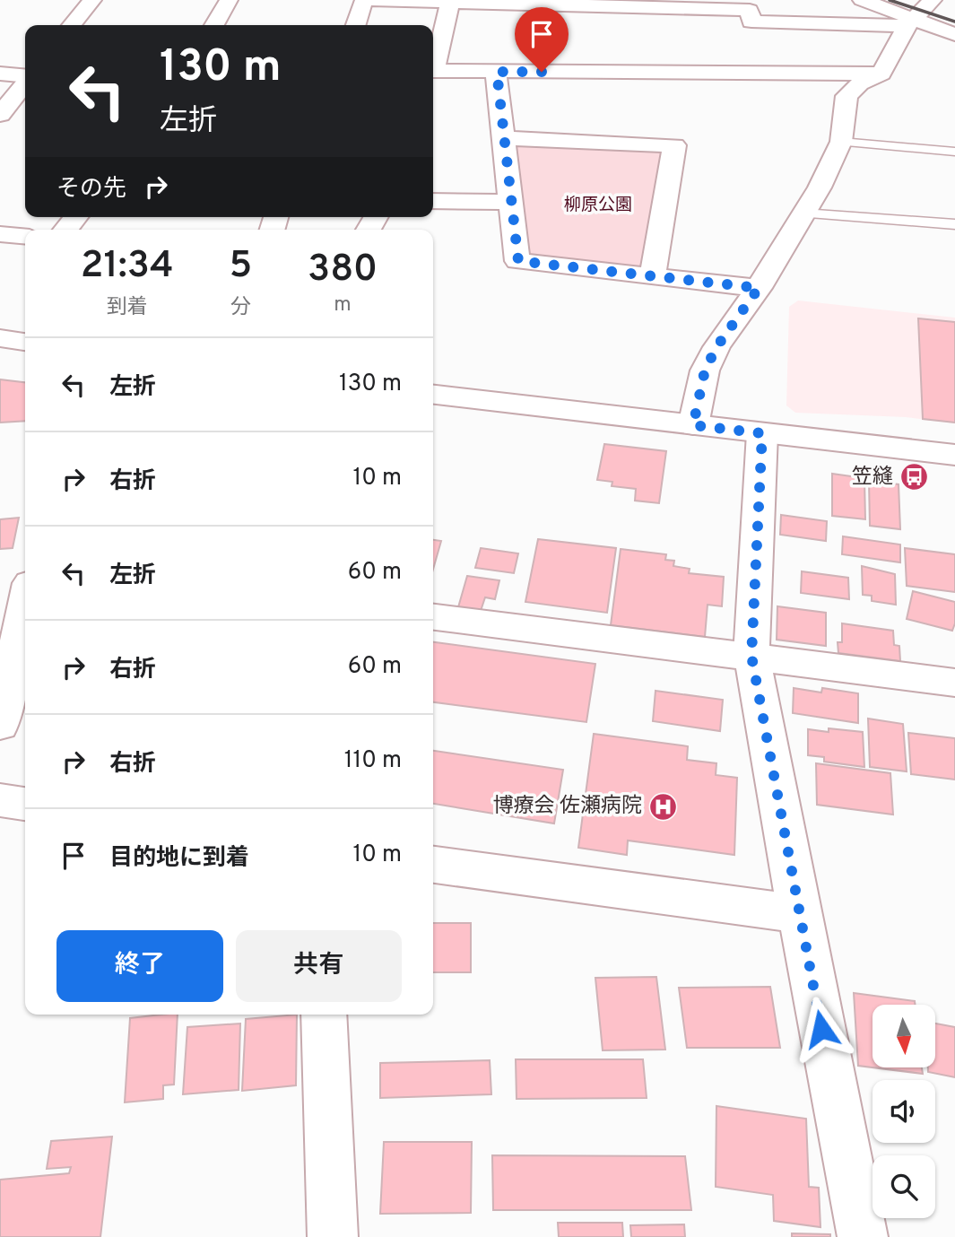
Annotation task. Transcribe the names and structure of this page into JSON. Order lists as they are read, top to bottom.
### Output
{
  "parks": ["柳原公園"],
  "places": {
    "bus stop": ["笠縫"],
    "hospital": ["博療会 佐瀬病院"]
  },
  "north": "bottom",
  "page": {
    "turn": ["130 m", "左折"],
    "then": "その先",
    "eta": [
      "21:34",
      "到着",
      "5",
      "分",
      "380",
      "m"
    ],
    "list": [
      {
        "name": "左折",
        "value": "130 m"
      },
      {
        "name": "右折",
        "value": "10 m"
      },
      {
        "name": "左折",
        "value": "60 m"
      },
      {
        "name": "右折",
        "value": "60 m"
      },
      {
        "name": "右折",
        "value": "110 m"
      },
      {
        "name": "目的地に到着",
        "value": "10 m"
      }
    ],
    "buttons": ["終了", "共有"]
  }
}
